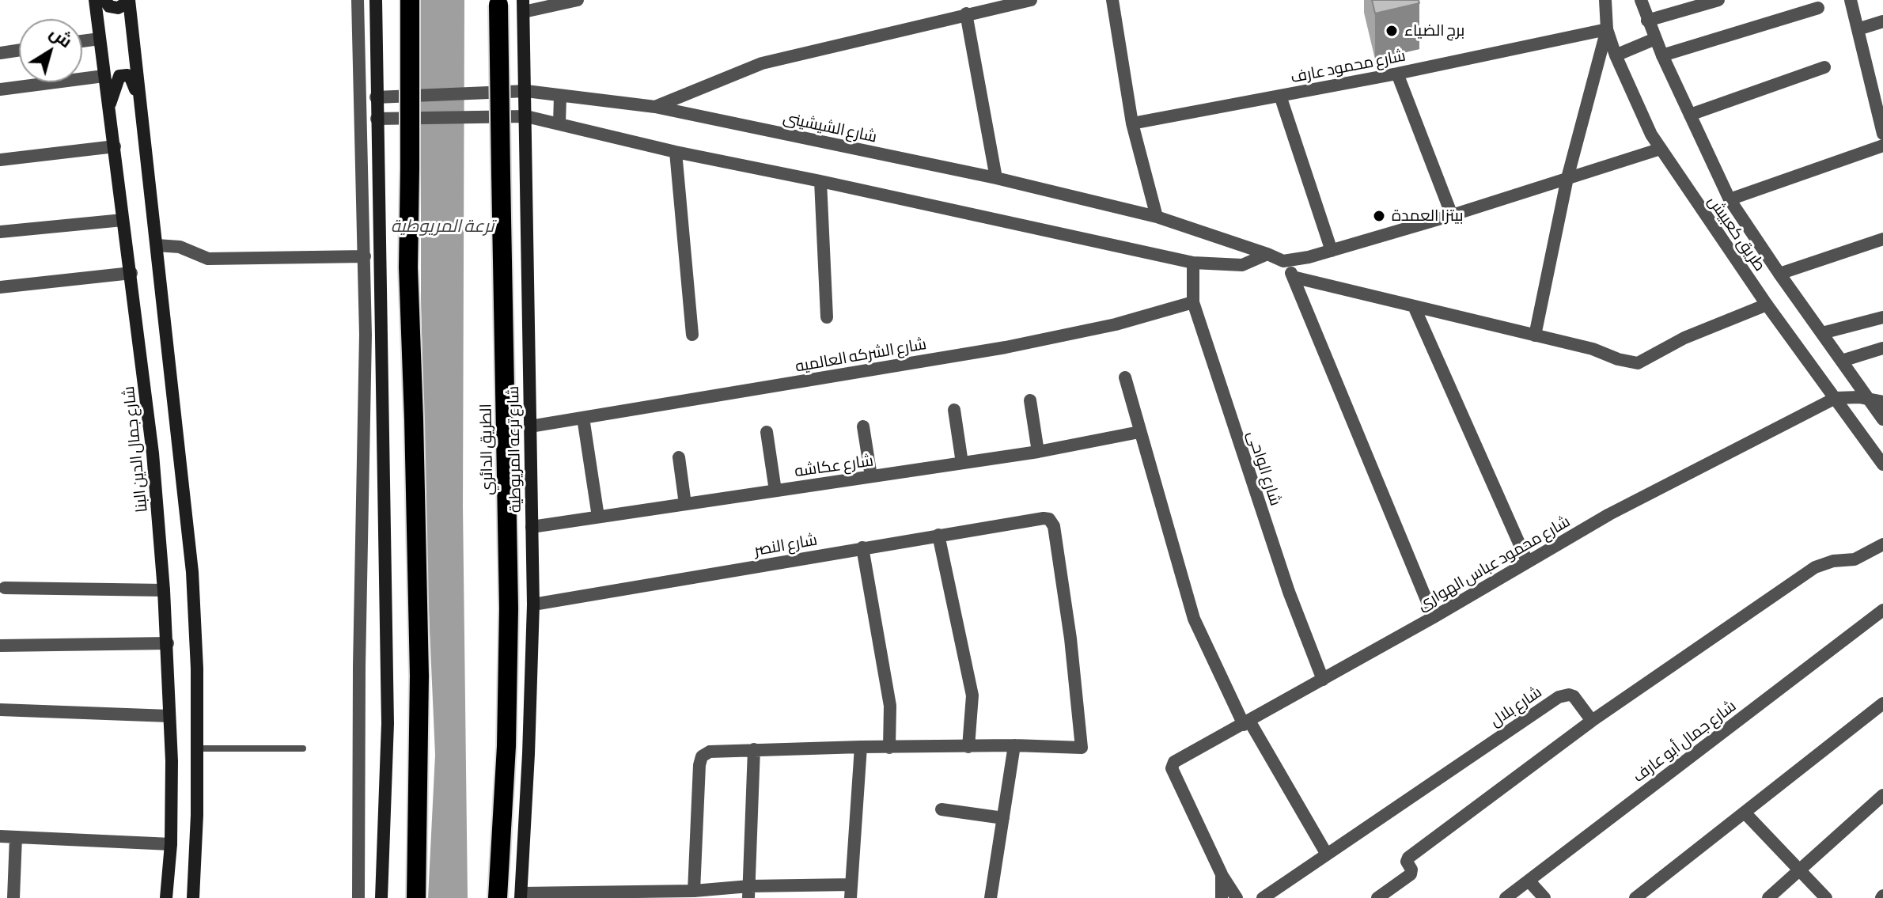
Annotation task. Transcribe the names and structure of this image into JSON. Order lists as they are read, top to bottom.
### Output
{
  "streets": {
    "highway": ["الطريق الدائري"],
    "main road": ["شارع جمال الدين البنا", "شارع ترعه المريوطية"],
    "street": [
      "شارع محمود عارف",
      "شارع الشيشينى",
      "طريق كعبيش",
      "شارع الشركه العالميه",
      "شارع عكاشه",
      "شارع الواحى",
      "شارع النصر",
      "شارع محمود عباس الهوارى",
      "شارع بلال",
      "شارع جمال أبو عارف"
    ]
  },
  "crossings": [
    ["شارع محمود عارف", "طريق كعبيش"],
    ["شارع الشيشينى", "شارع ترعه المريوطية"],
    ["طريق كعبيش", "شارع محمود عباس الهوارى"],
    ["شارع الشركه العالميه", "شارع ترعه المريوطية"],
    ["شارع الشركه العالميه", "شارع الواحى"],
    ["شارع ترعه المريوطية", "شارع عكاشه"],
    ["شارع ترعه المريوطية", "شارع النصر"],
    ["شارع الواحى", "شارع محمود عباس الهوارى"]
  ],
  "water": ["ترعة المريوطية"],
  "places": ["برج الضياء", "بيتزا العمدة"],
  "north": "top right"
}
